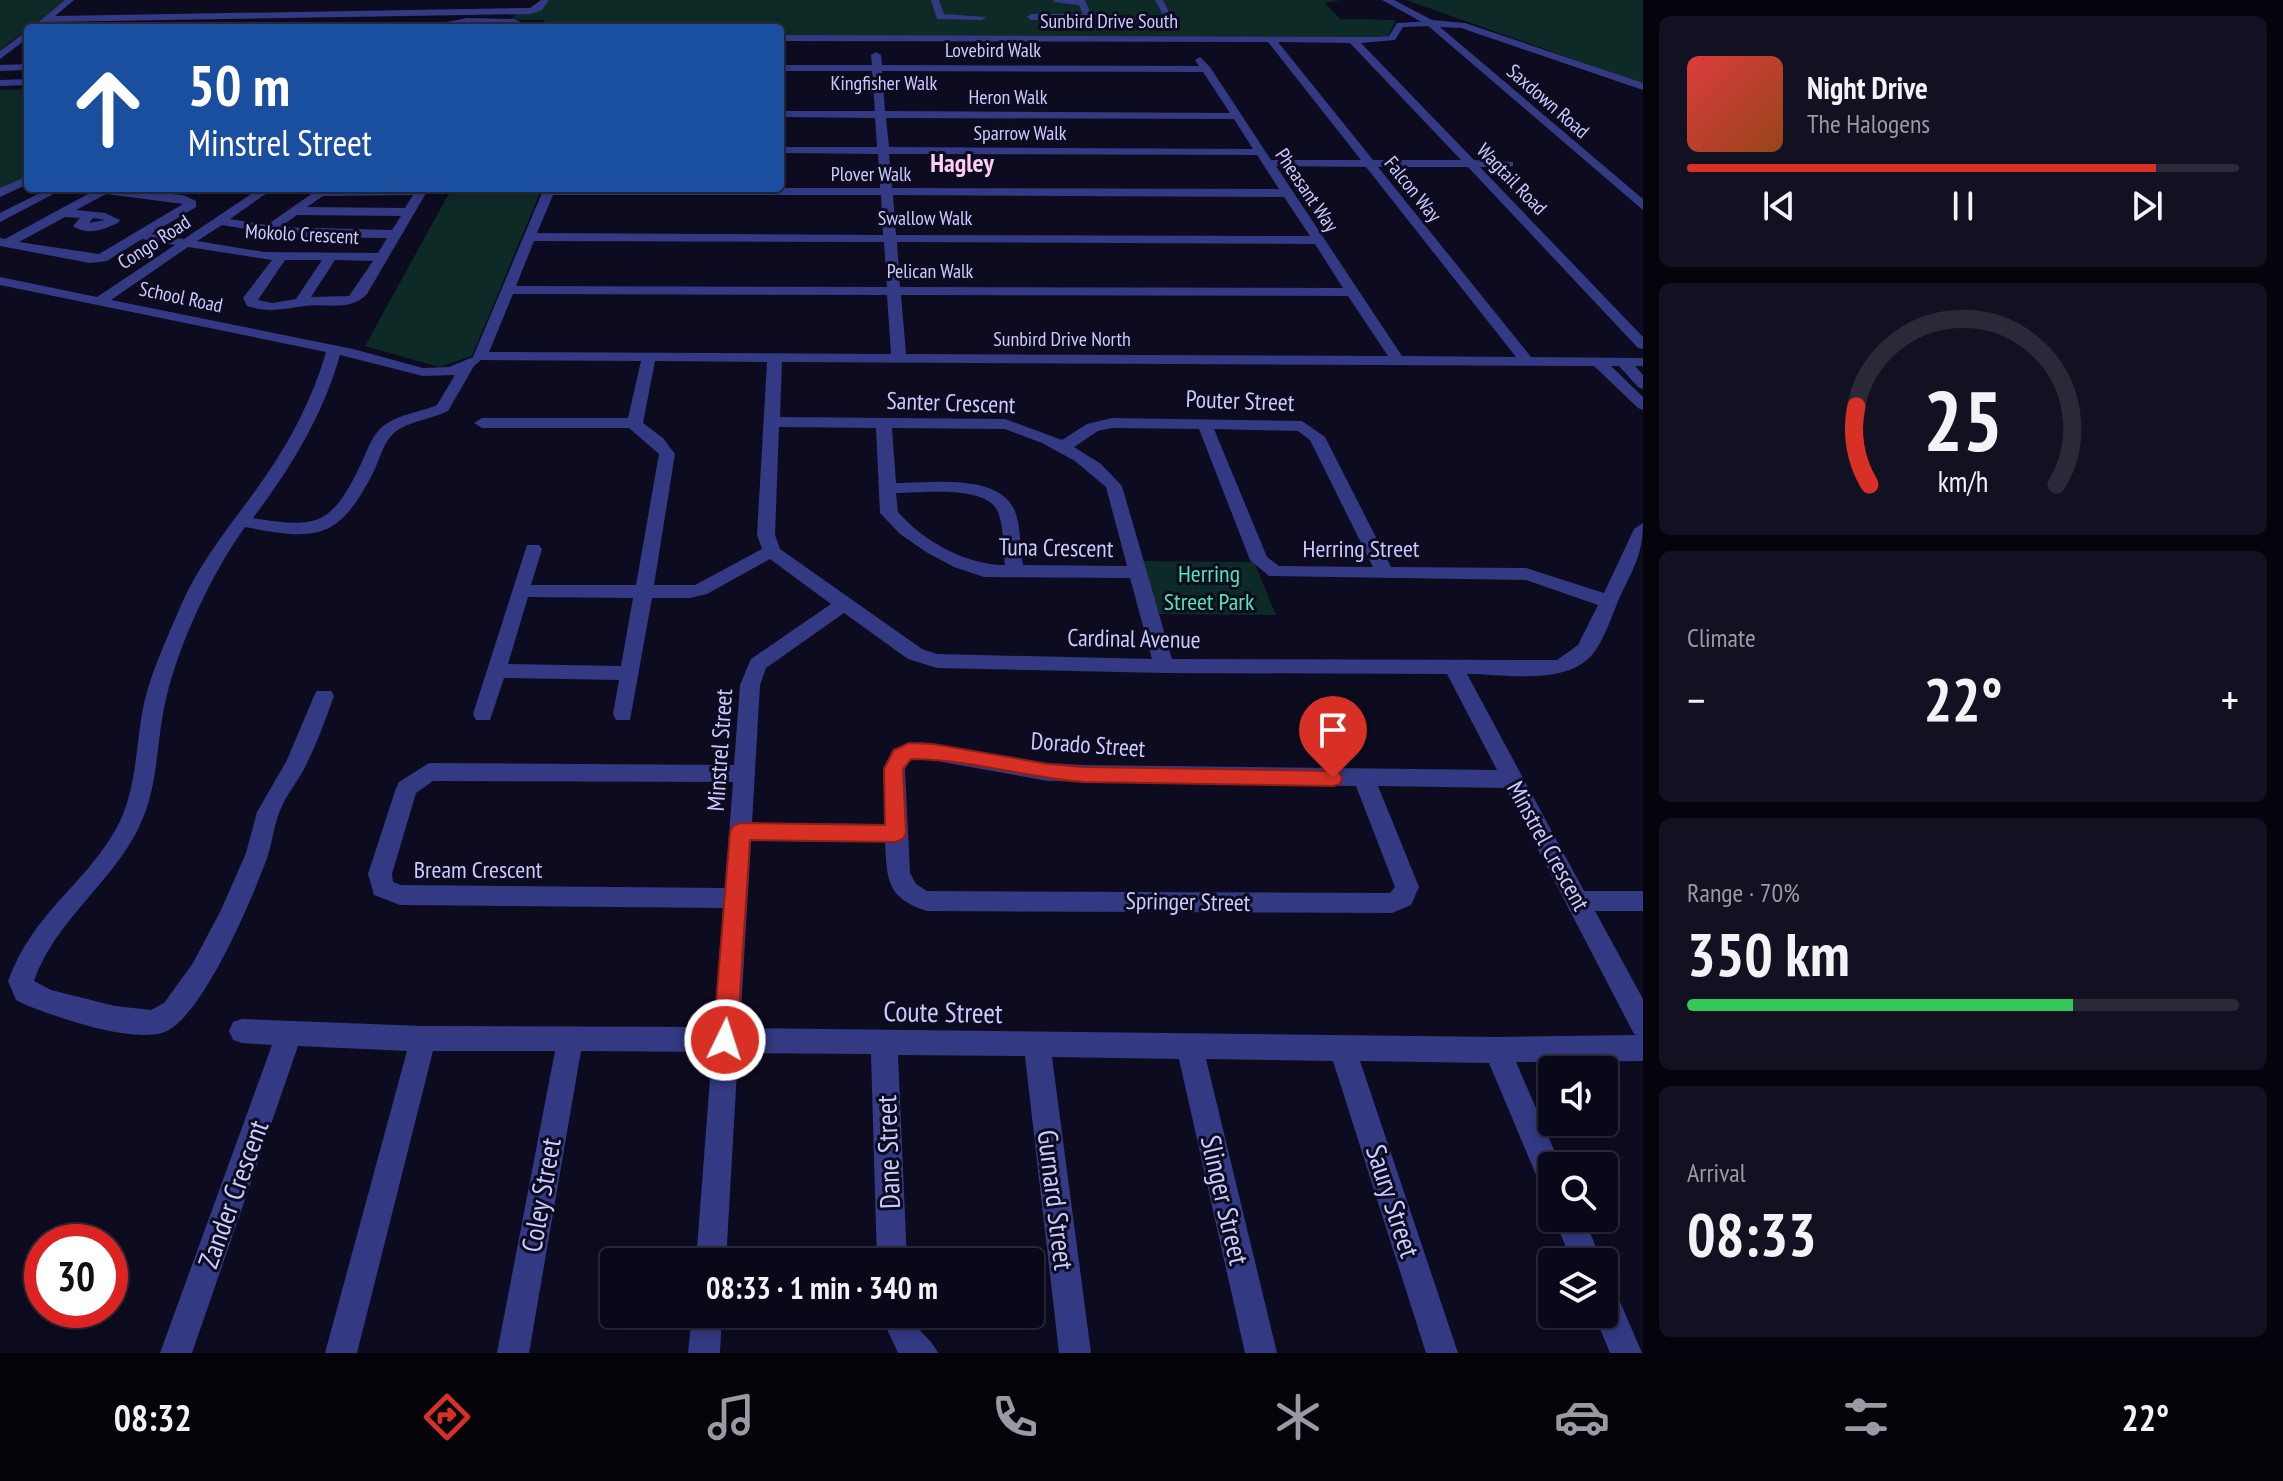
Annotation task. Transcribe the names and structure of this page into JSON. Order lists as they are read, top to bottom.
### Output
{
  "streets": {
    "street": [
      "Sunbird Drive South",
      "Lovebird Walk",
      "Kingfisher Walk",
      "Heron Walk",
      "Saxdown Road",
      "Sparrow Walk",
      "Plover Walk",
      "Wagtail Road",
      "Falcon Way",
      "Pheasant Way",
      "Swallow Walk",
      "Mokolo Crescent",
      "Congo Road",
      "Pelican Walk",
      "School Road",
      "Sunbird Drive North",
      "Pouter Street",
      "Santer Crescent",
      "Tuna Crescent",
      "Herring Street",
      "Cardinal Avenue",
      "Dorado Street",
      "Minstrel Street",
      "Minstrel Crescent",
      "Bream Crescent",
      "Springer Street",
      "Coute Street",
      "Dane Street",
      "Zander Crescent",
      "Coley Street",
      "Gurnard Street",
      "Slinger Street",
      "Saury Street"
    ]
  },
  "crossings": [
    ["Sunbird Drive South", "Saxdown Road"],
    ["Sunbird Drive South", "Wagtail Road"],
    ["Sunbird Drive South", "Falcon Way"],
    ["Sunbird Drive South", "Pheasant Way"],
    ["Lovebird Walk", "Pheasant Way"],
    ["Heron Walk", "Pheasant Way"],
    ["Sparrow Walk", "Wagtail Road"],
    ["Sparrow Walk", "Falcon Way"],
    ["Sparrow Walk", "Pheasant Way"],
    ["Plover Walk", "Pheasant Way"],
    ["Falcon Way", "Sunbird Drive North"],
    ["Pheasant Way", "Swallow Walk"],
    ["Pheasant Way", "Pelican Walk"],
    ["Pheasant Way", "Sunbird Drive North"],
    ["Mokolo Crescent", "Congo Road"],
    ["Congo Road", "School Road"],
    ["School Road", "Sunbird Drive North"],
    ["Pouter Street", "Santer Crescent"],
    ["Pouter Street", "Herring Street"],
    ["Santer Crescent", "Tuna Crescent"],
    ["Santer Crescent", "Cardinal Avenue"],
    ["Herring Street", "Cardinal Avenue"],
    ["Cardinal Avenue", "Minstrel Street"],
    ["Cardinal Avenue", "Minstrel Crescent"],
    ["Dorado Street", "Minstrel Crescent"],
    ["Dorado Street", "Springer Street"],
    ["Minstrel Street", "Bream Crescent"],
    ["Coute Street", "Dane Street"],
    ["Coute Street", "Zander Crescent"],
    ["Coute Street", "Coley Street"],
    ["Coute Street", "Gurnard Street"],
    ["Coute Street", "Slinger Street"],
    ["Coute Street", "Saury Street"]
  ],
  "districts": ["Hagley"],
  "parks": ["Herring Street Park"],
  "page": {
    "turn": ["50 m", "Minstrel Street"],
    "song": ["Night Drive", "The Halogens"],
    "tile": [
      "Climate",
      ["Range · 70%", "350 km"],
      ["Arrival", "08:33"]
    ],
    "heat": ["−", "22°", "+"],
    "limit": "30",
    "trip": "08:33 · 1 min · 340 m",
    "tabs": ["08:32", "22°"],
    "gauge": ["25", "km/h"]
  }
}
